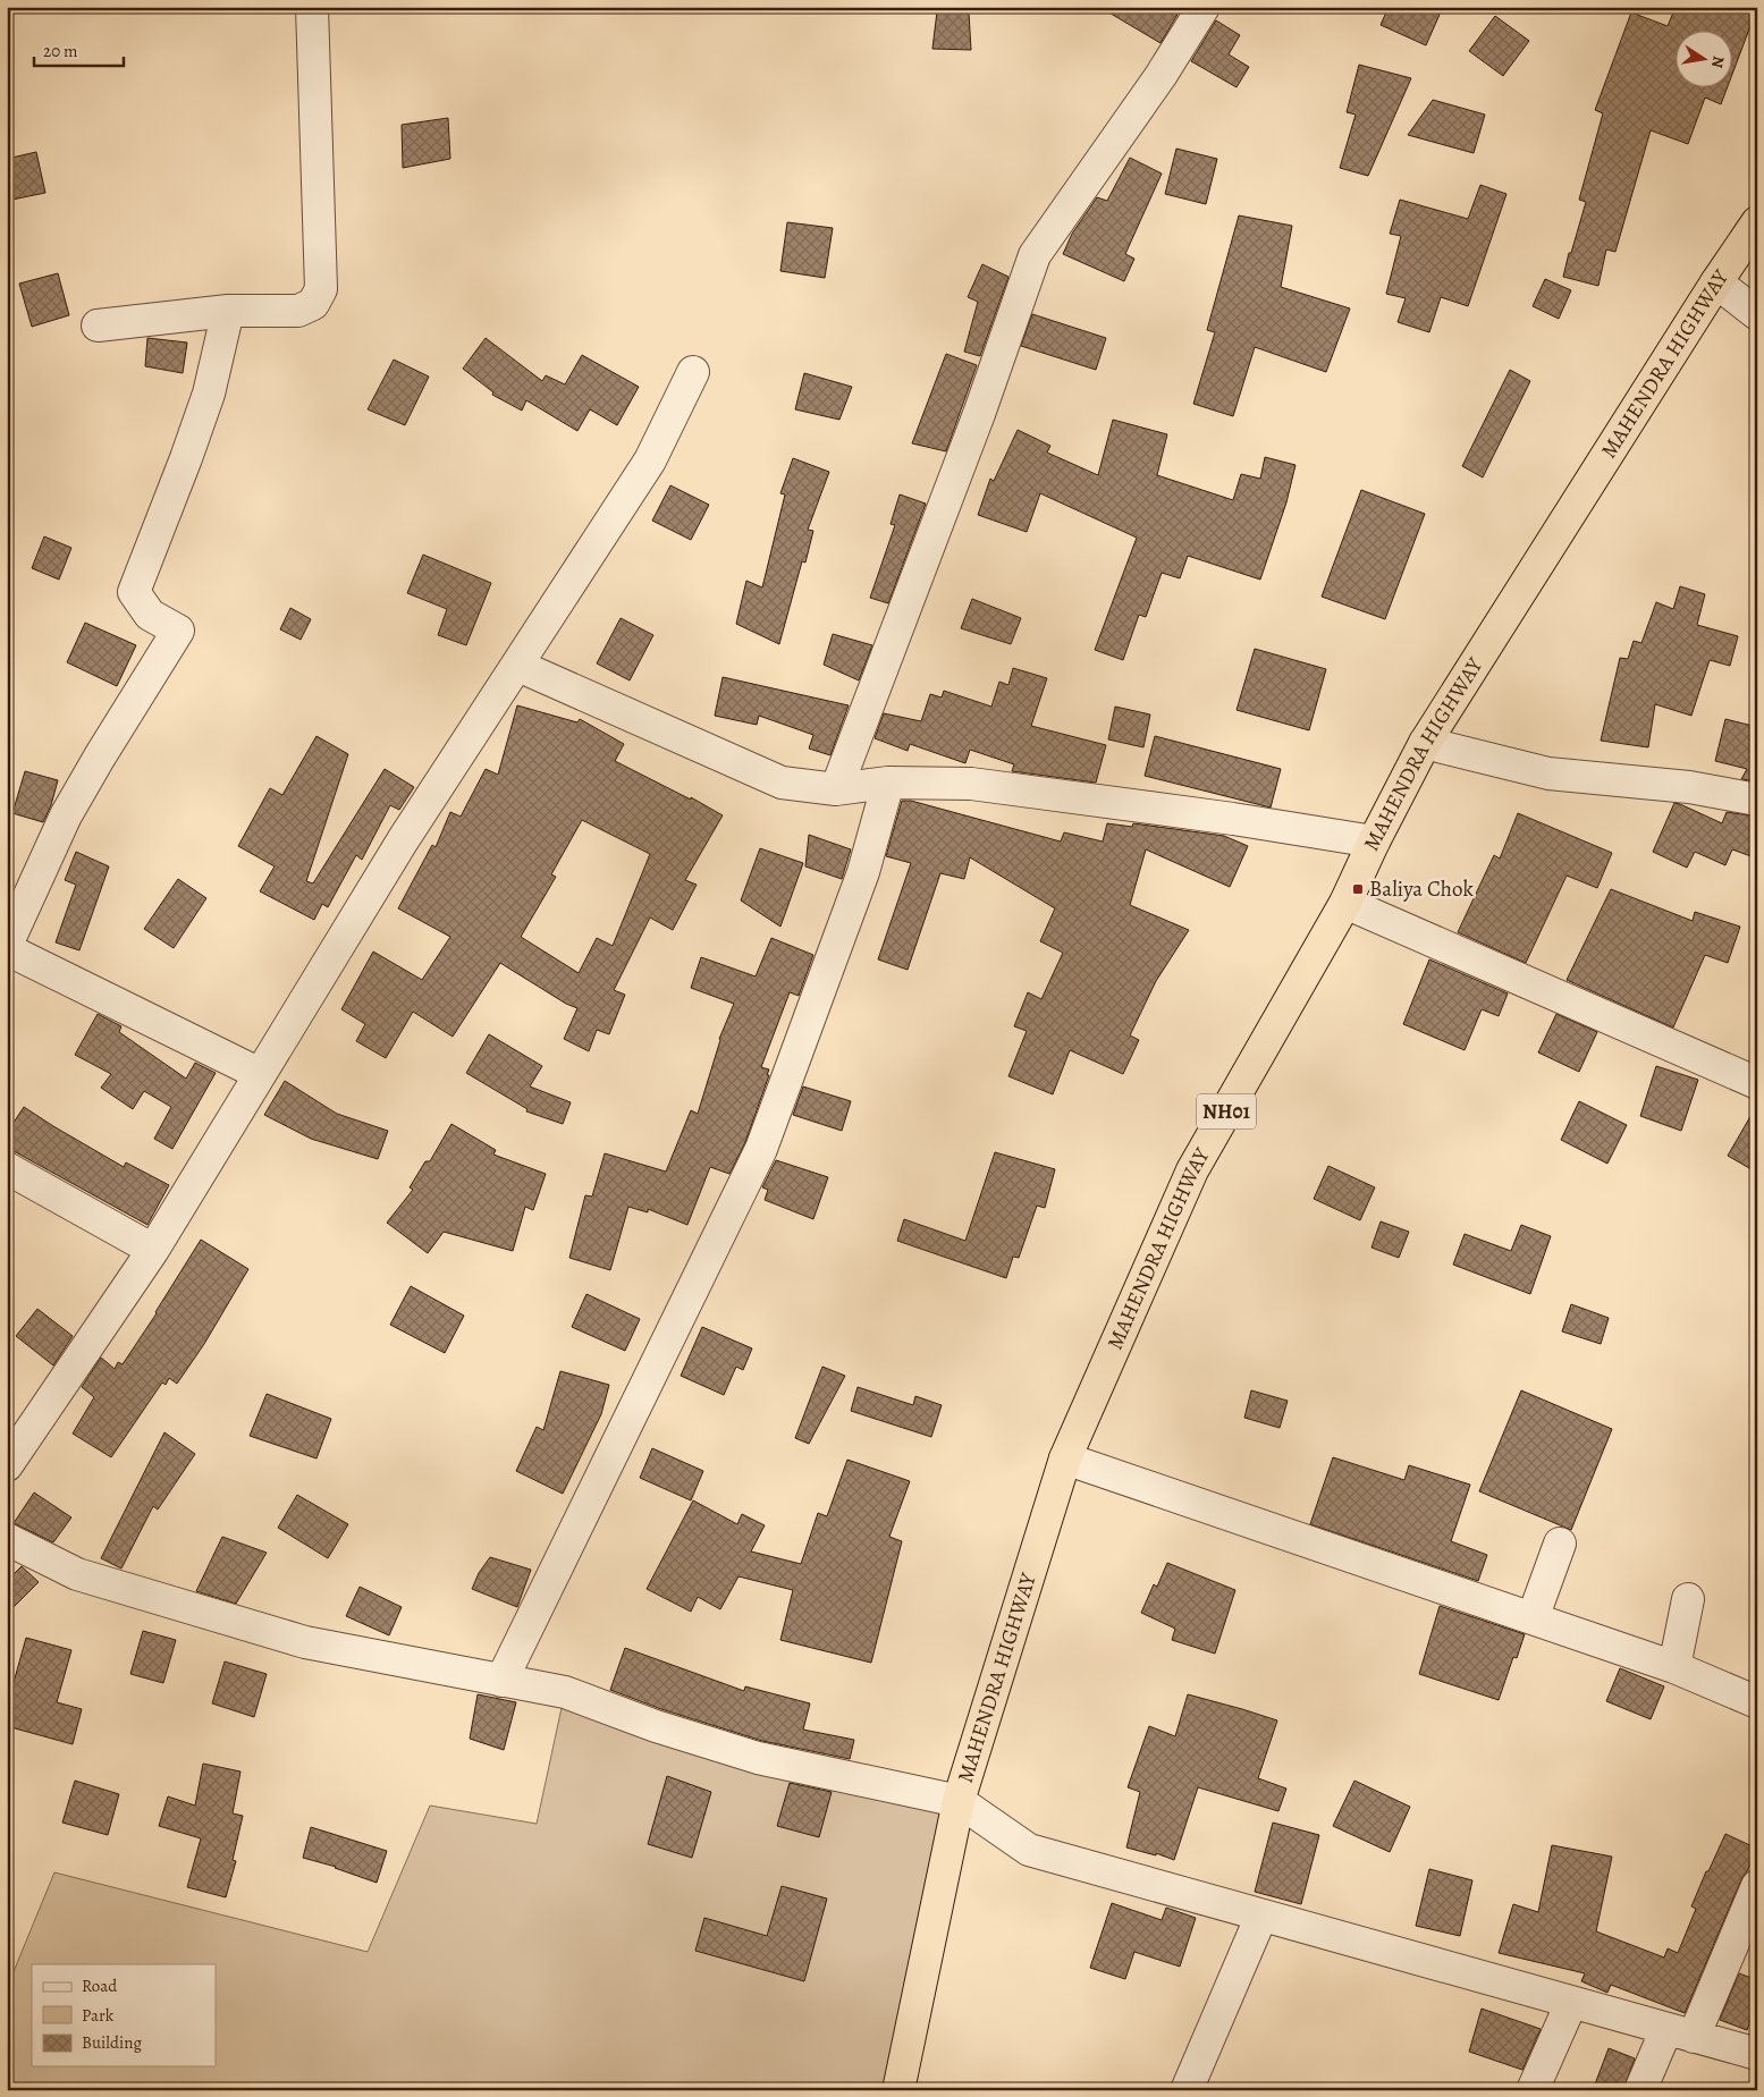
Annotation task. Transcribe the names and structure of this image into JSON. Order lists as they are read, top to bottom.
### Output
{
  "streets": {
    "highway": ["MAHENDRA HIGHWAY", "NH01"]
  },
  "places": {
    "transit": ["Baliya Chok"]
  },
  "legend": ["Road", "Park", "Building"],
  "scale_bar": "20 m",
  "north": "right"
}
